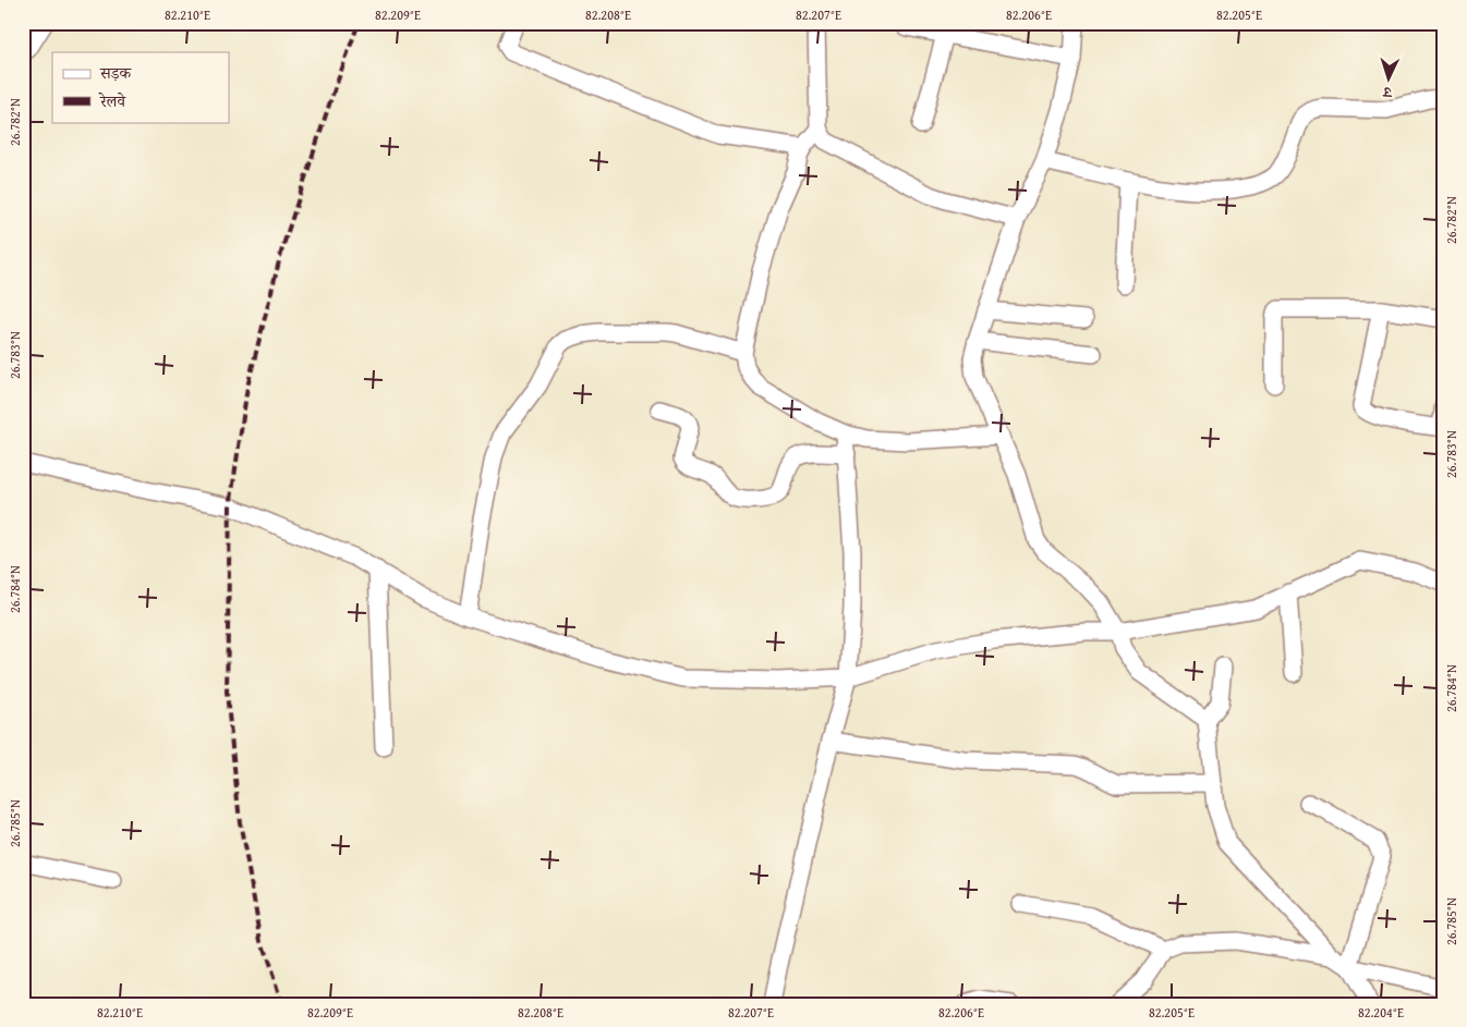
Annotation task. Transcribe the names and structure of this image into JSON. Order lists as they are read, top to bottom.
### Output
{
  "legend": ["सड़क", "रेलवे"],
  "north": "bottom",
  "coordinates": [
    "82.210°E",
    "82.209°E",
    "82.208°E",
    "82.207°E",
    "82.206°E",
    "82.205°E",
    "26.782°N",
    "26.783°N",
    "26.784°N",
    "26.785°N",
    "82.204°E"
  ]
}
